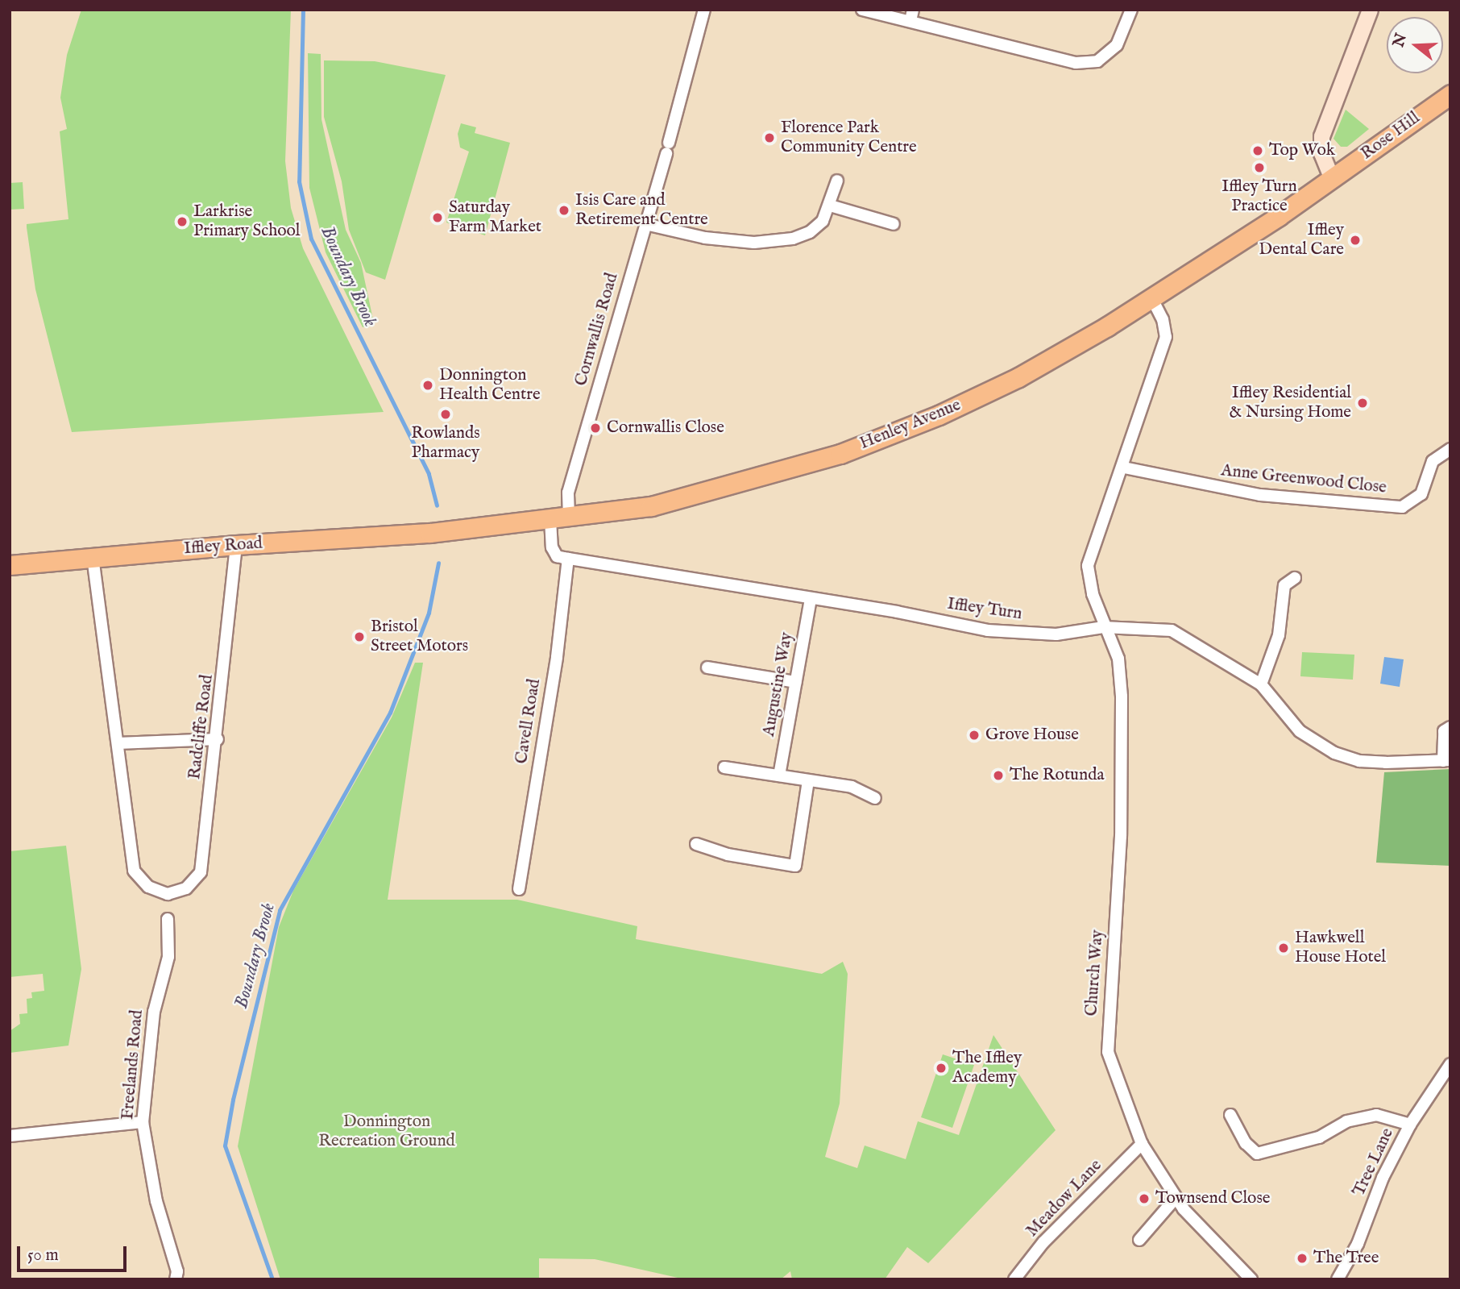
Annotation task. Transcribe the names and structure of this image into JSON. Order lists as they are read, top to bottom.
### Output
{
  "streets": {
    "main road": ["Rose Hill", "Henley Avenue", "Iffley Road"],
    "street": [
      "Cornwallis Road",
      "Anne Greenwood Close",
      "Iffley Turn",
      "Augustine Way",
      "Cavell Road",
      "Radcliffe Road",
      "Church Way",
      "Freelands Road",
      "Tree Lane",
      "Meadow Lane"
    ]
  },
  "crossings": [
    ["Rose Hill", "Henley Avenue"],
    ["Cornwallis Road", "Henley Avenue"],
    ["Henley Avenue", "Iffley Road"],
    ["Iffley Road", "Radcliffe Road"],
    ["Iffley Turn", "Augustine Way"],
    ["Iffley Turn", "Cavell Road"],
    ["Iffley Turn", "Church Way"],
    ["Church Way", "Meadow Lane"]
  ],
  "water": ["Boundary Brook"],
  "parks": ["Donnington Recreation Ground"],
  "places": [
    "Florence Park Community Centre",
    "Top Wok",
    "Iffley Turn Practice",
    "Isis Care and Retirement Centre",
    "Saturday Farm Market",
    "Larkrise Primary School",
    "Iffley Dental Care",
    "Donnington Health Centre",
    "Iffley Residential & Nursing Home",
    "Rowlands Pharmacy",
    "Cornwallis Close",
    "Bristol Street Motors",
    "Grove House",
    "The Rotunda",
    "Hawkwell House Hotel",
    "The Iffley Academy",
    "Townsend Close",
    "The Tree"
  ],
  "scale_bar": "50 m",
  "north": "left"
}
